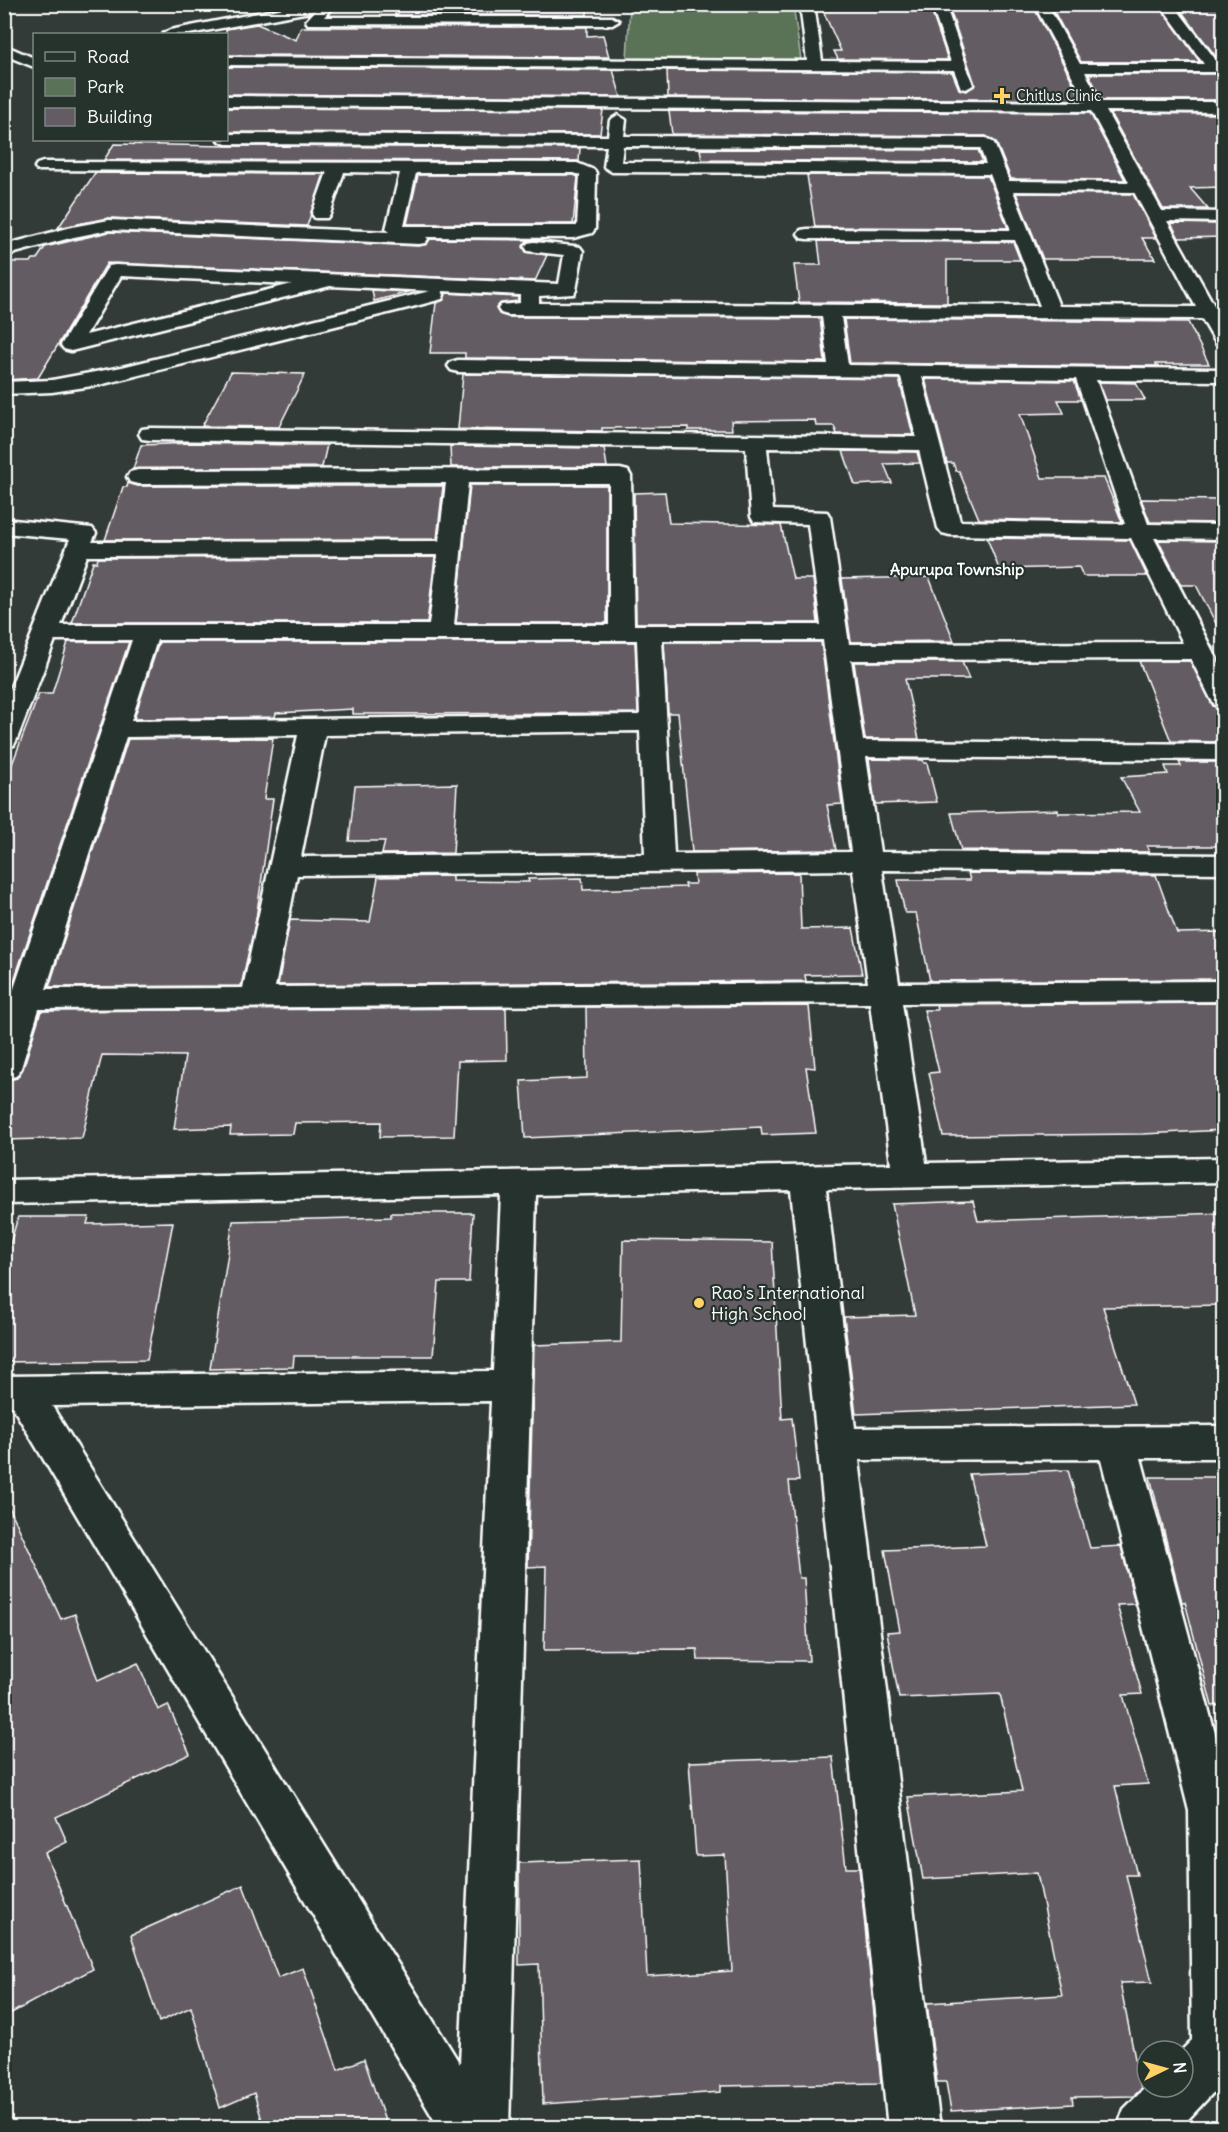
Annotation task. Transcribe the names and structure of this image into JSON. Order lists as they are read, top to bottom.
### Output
{
  "districts": ["Apurupa Township"],
  "places": {
    "health": ["Chitlus Clinic"],
    "other": ["Rao's International High School"]
  },
  "legend": ["Road", "Park", "Building"],
  "north": "right"
}
